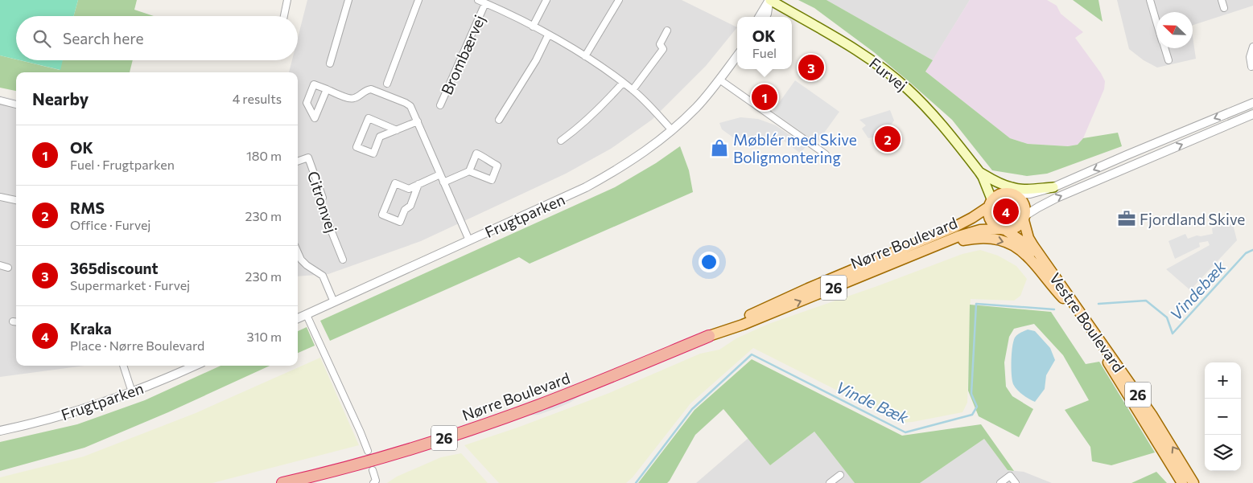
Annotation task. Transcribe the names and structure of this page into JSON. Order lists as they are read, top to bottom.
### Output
{
  "streets": {
    "highway": ["Nørre Boulevard", "26"],
    "main road": ["Furvej", "Vestre Boulevard"],
    "street": ["Brombærvej", "Citronvej", "Frugtparken"]
  },
  "crossings": [
    ["Brombærvej", "Frugtparken"],
    ["Furvej", "Nørre Boulevard"],
    ["Furvej", "26"],
    ["Furvej", "Vestre Boulevard"],
    ["Nørre Boulevard", "26"],
    ["Nørre Boulevard", "Vestre Boulevard"],
    ["26", "Vestre Boulevard"]
  ],
  "water": ["Vindebæk", "Vinde Bæk"],
  "places": {
    "shop": ["Møblér med Skive Boligmontering"],
    "office": ["Fjordland Skive"]
  },
  "north": "top left",
  "page": {
    "search": "Search here",
    "popup": ["OK", "Fuel"],
    "pins": [
      "3",
      "1",
      "2",
      "4"
    ],
    "heading": ["Nearby", "4 results"],
    "list": [
      {
        "mark": "1",
        "name": "OK",
        "note": "Fuel · Frugtparken",
        "value": "180 m"
      },
      {
        "mark": "2",
        "name": "RMS",
        "note": "Office · Furvej",
        "value": "230 m"
      },
      {
        "mark": "3",
        "name": "365discount",
        "note": "Supermarket · Furvej",
        "value": "230 m"
      },
      {
        "mark": "4",
        "name": "Kraka",
        "note": "Place · Nørre Boulevard",
        "value": "310 m"
      }
    ],
    "map_buttons": ["+", "−"]
  }
}
